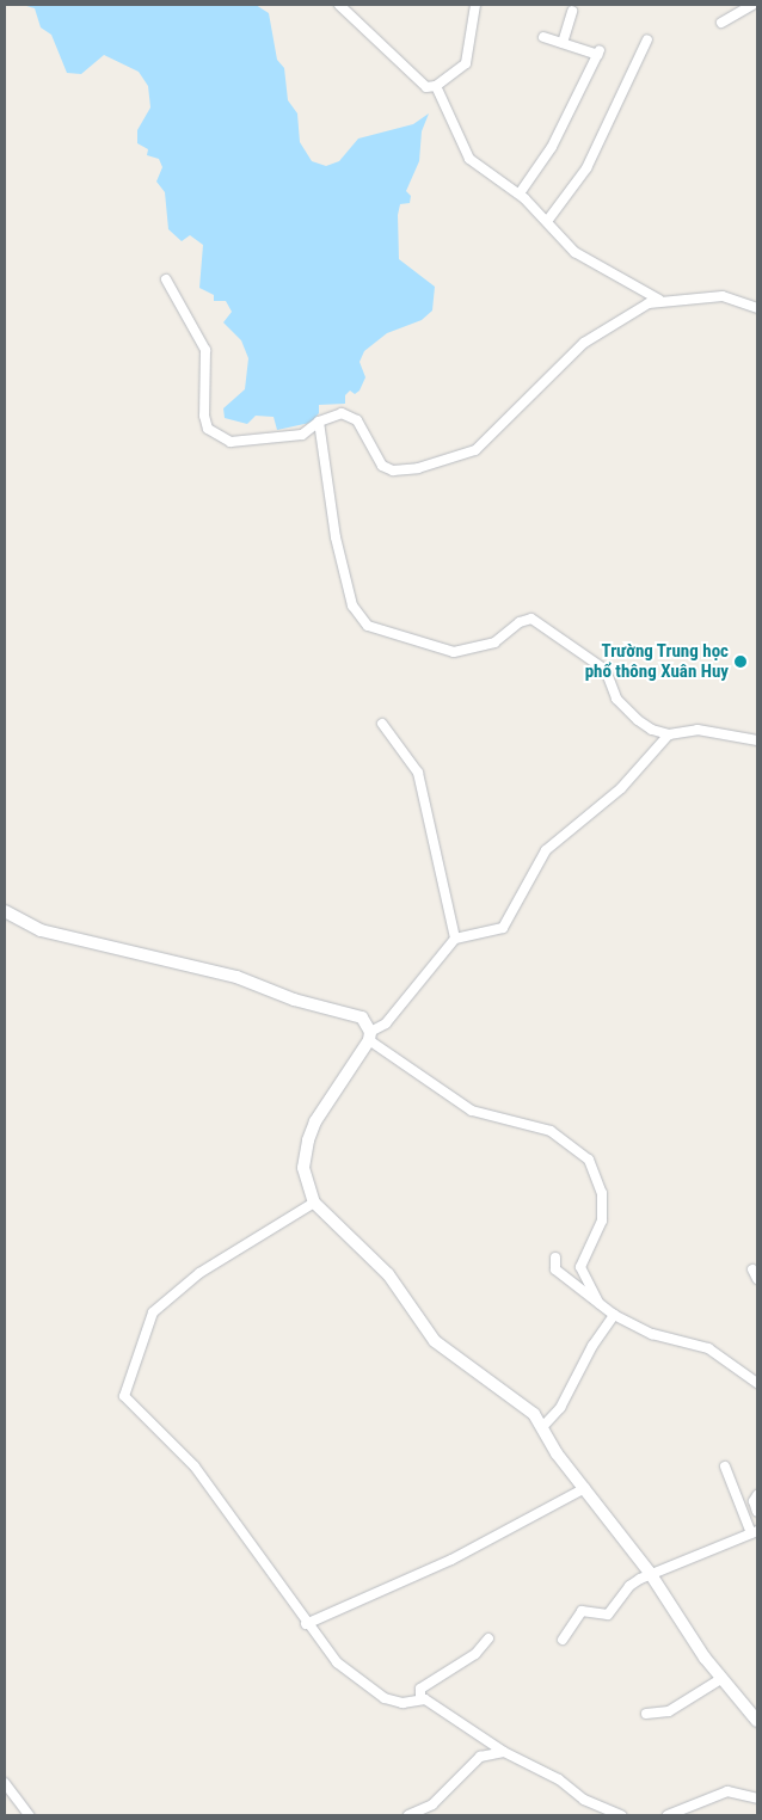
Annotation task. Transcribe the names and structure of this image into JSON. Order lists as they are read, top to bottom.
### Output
{
  "places": ["Trường Trung học phổ thông Xuân Huy"]
}
